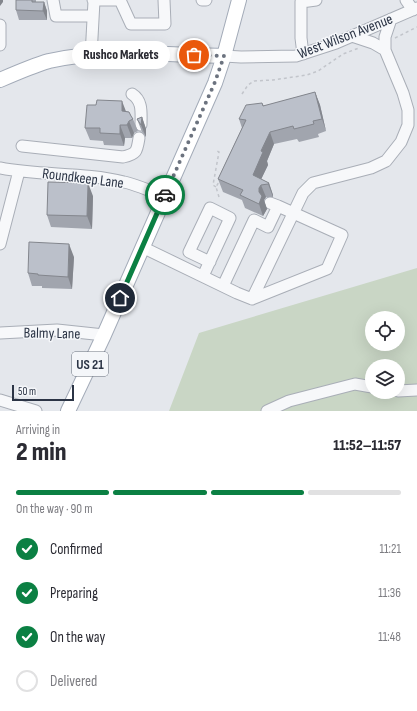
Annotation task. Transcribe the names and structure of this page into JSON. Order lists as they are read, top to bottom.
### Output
{
  "streets": {
    "main road": ["US 21"],
    "street": ["West Wilson Avenue", "Roundkeep Lane", "Balmy Lane"]
  },
  "crossings": [
    ["West Wilson Avenue", "US 21"],
    ["Roundkeep Lane", "US 21"],
    ["Balmy Lane", "US 21"]
  ],
  "places": ["Rushco Markets"],
  "scale_bar": "50 m",
  "page": {
    "bubble": "Rushco Markets",
    "scale": "50 m",
    "heading": ["2 min", "Arriving in", "11:52–11:57"],
    "bar": "On the way · 90 m",
    "list": [
      ["Confirmed", "11:21"],
      ["Preparing", "11:36"],
      ["On the way", "11:48"],
      "Delivered"
    ]
  }
}
